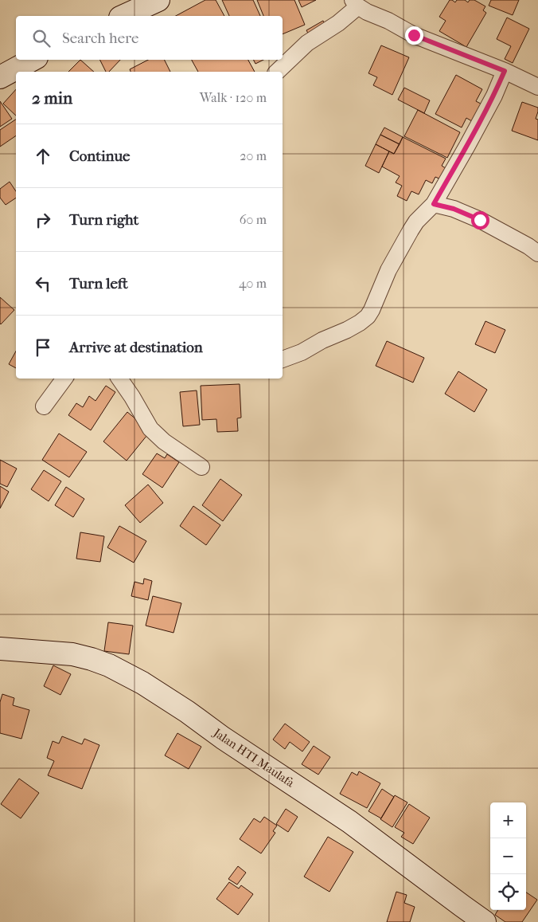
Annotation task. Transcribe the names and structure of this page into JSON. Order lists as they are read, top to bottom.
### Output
{
  "streets": {
    "street": ["Jalan HTI Maulafa"]
  },
  "page": {
    "search": "Search here",
    "heading": ["2 min", "Walk · 120 m"],
    "list": [
      ["Continue", "20 m"],
      ["Turn right", "60 m"],
      ["Turn left", "40 m"],
      "Arrive at destination"
    ],
    "map_buttons": ["+", "−"]
  }
}
